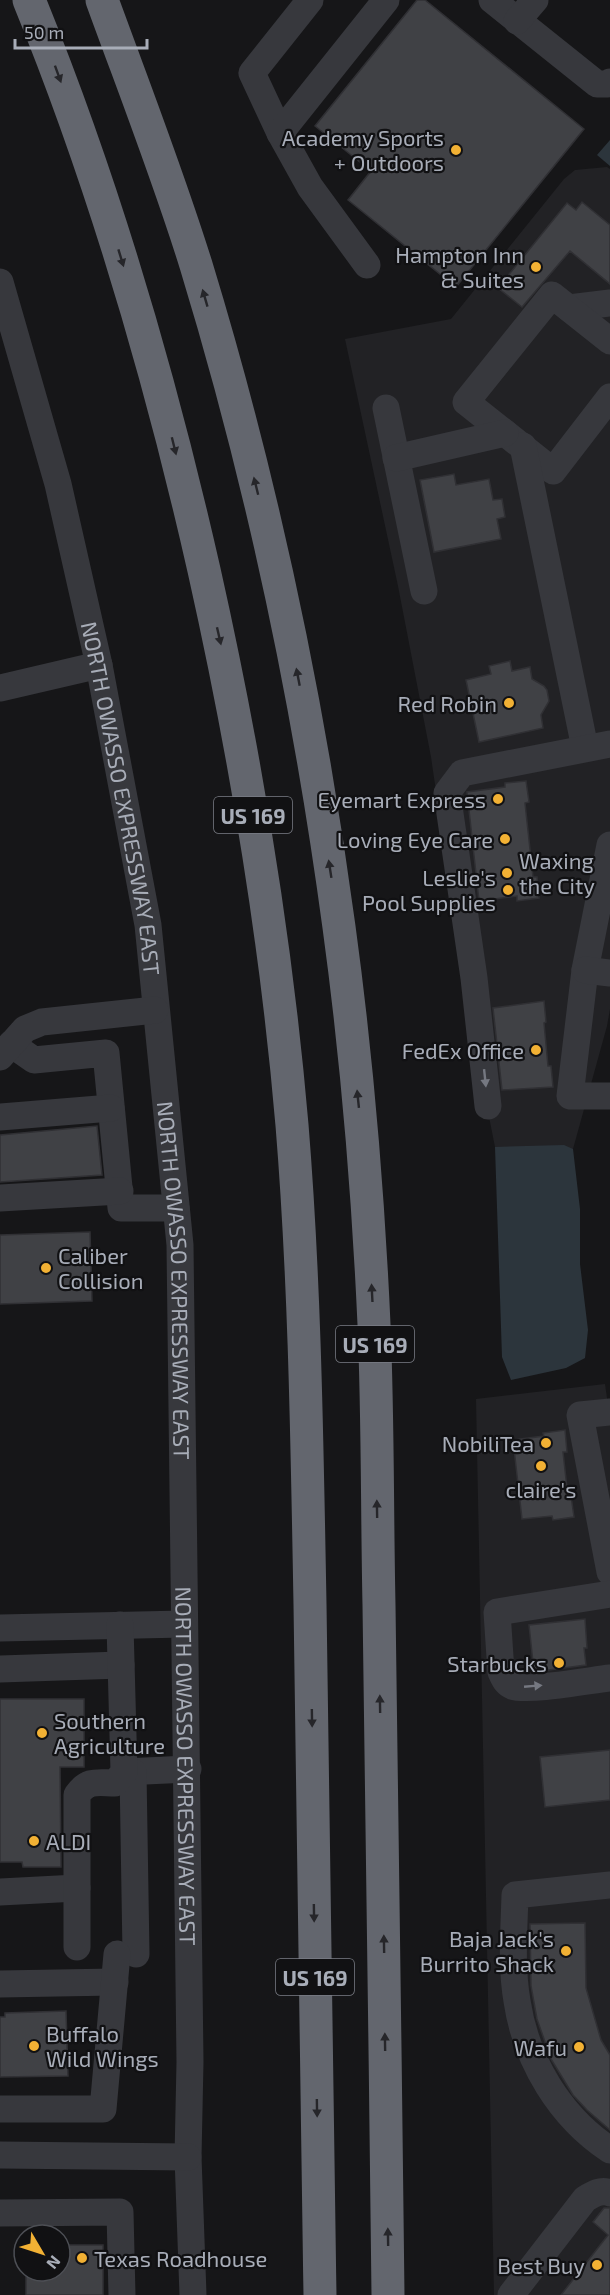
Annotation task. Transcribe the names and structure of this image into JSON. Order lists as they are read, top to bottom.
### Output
{
  "streets": {
    "highway": ["US 169"],
    "street": ["NORTH OWASSO EXPRESSWAY EAST"]
  },
  "places": [
    "Academy Sports + Outdoors",
    "Hampton Inn & Suites",
    "Red Robin",
    "Eyemart Express",
    "Loving Eye Care",
    "Waxing the City",
    "Leslie's Pool Supplies",
    "FedEx Office",
    "Caliber Collision",
    "NobiliTea",
    "claire's",
    "Starbucks",
    "Southern Agriculture",
    "ALDI",
    "Baja Jack's Burrito Shack",
    "Buffalo Wild Wings",
    "Wafu",
    "Texas Roadhouse",
    "Best Buy"
  ],
  "scale_bar": "50 m",
  "north": "bottom right"
}
